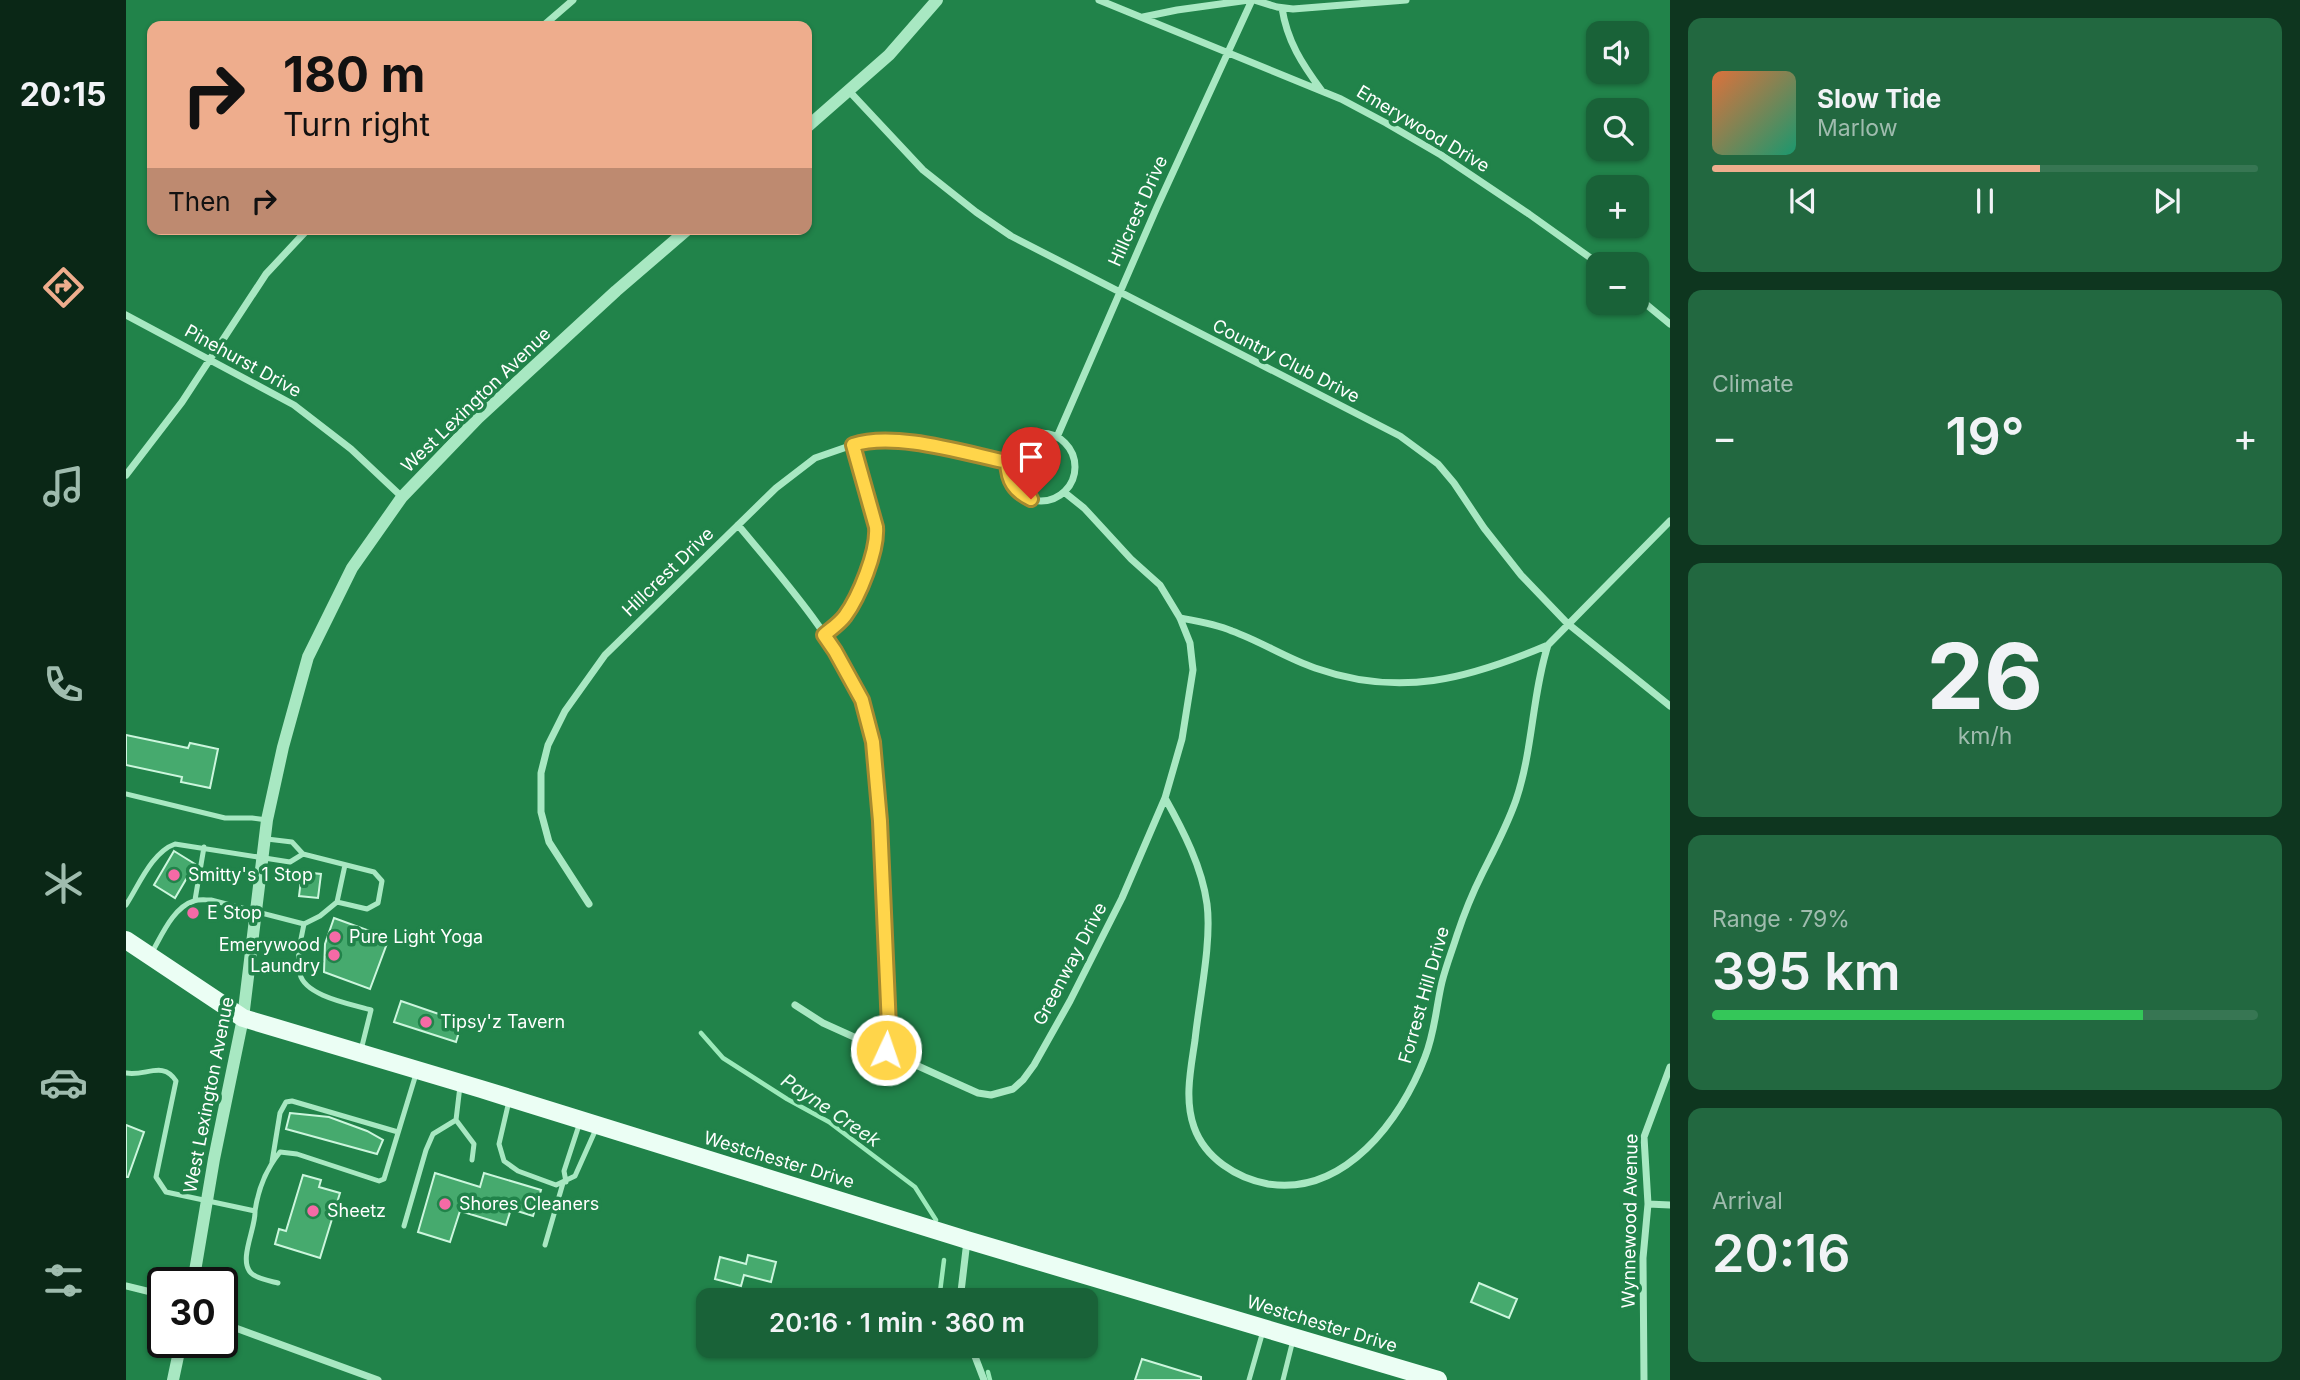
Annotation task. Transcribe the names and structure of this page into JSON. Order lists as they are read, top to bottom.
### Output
{
  "streets": {
    "main road": ["Westchester Drive"],
    "street": [
      "Emerywood Drive",
      "Hillcrest Drive",
      "Pinehurst Drive",
      "Country Club Drive",
      "West Lexington Avenue",
      "Greenway Drive",
      "Forrest Hill Drive",
      "Wynnewood Avenue"
    ]
  },
  "crossings": [
    ["Emerywood Drive", "Hillcrest Drive"],
    ["Hillcrest Drive", "Country Club Drive"],
    ["Hillcrest Drive", "Greenway Drive"],
    ["Pinehurst Drive", "West Lexington Avenue"],
    ["Country Club Drive", "Forrest Hill Drive"],
    ["West Lexington Avenue", "Westchester Drive"],
    ["Greenway Drive", "Forrest Hill Drive"]
  ],
  "water": ["Payne Creek"],
  "places": [
    "Smitty's 1 Stop",
    "E Stop",
    "Pure Light Yoga",
    "Emerywood Laundry",
    "Tipsy'z Tavern",
    "Shores Cleaners",
    "Sheetz"
  ],
  "page": {
    "tabs": "20:15",
    "map_buttons": ["+", "−"],
    "turn": ["180 m", "Turn right"],
    "song": ["Slow Tide", "Marlow"],
    "then": "Then",
    "tile": [
      "Climate",
      ["26", "km/h"],
      ["Range · 79%", "395 km"],
      ["Arrival", "20:16"]
    ],
    "heat": ["−", "19°", "+"],
    "limit": "30",
    "trip": "20:16 · 1 min · 360 m"
  }
}
